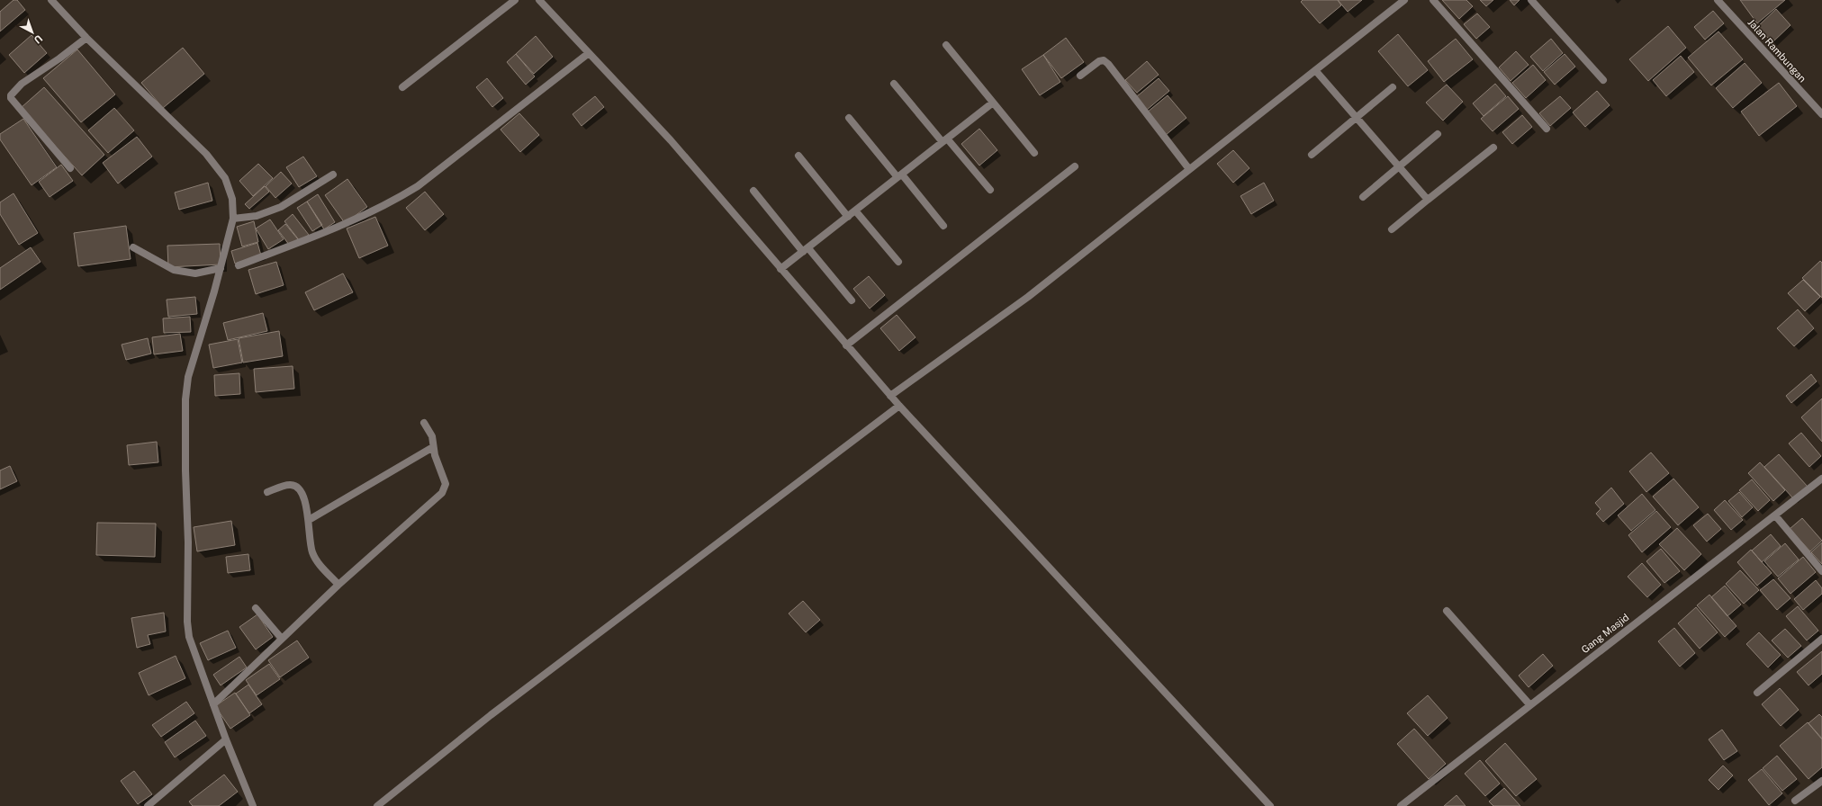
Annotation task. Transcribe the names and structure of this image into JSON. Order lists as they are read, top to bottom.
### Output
{
  "streets": {
    "street": ["Jalan Rambungan", "Gang Masjid"]
  },
  "north": "bottom right"
}
